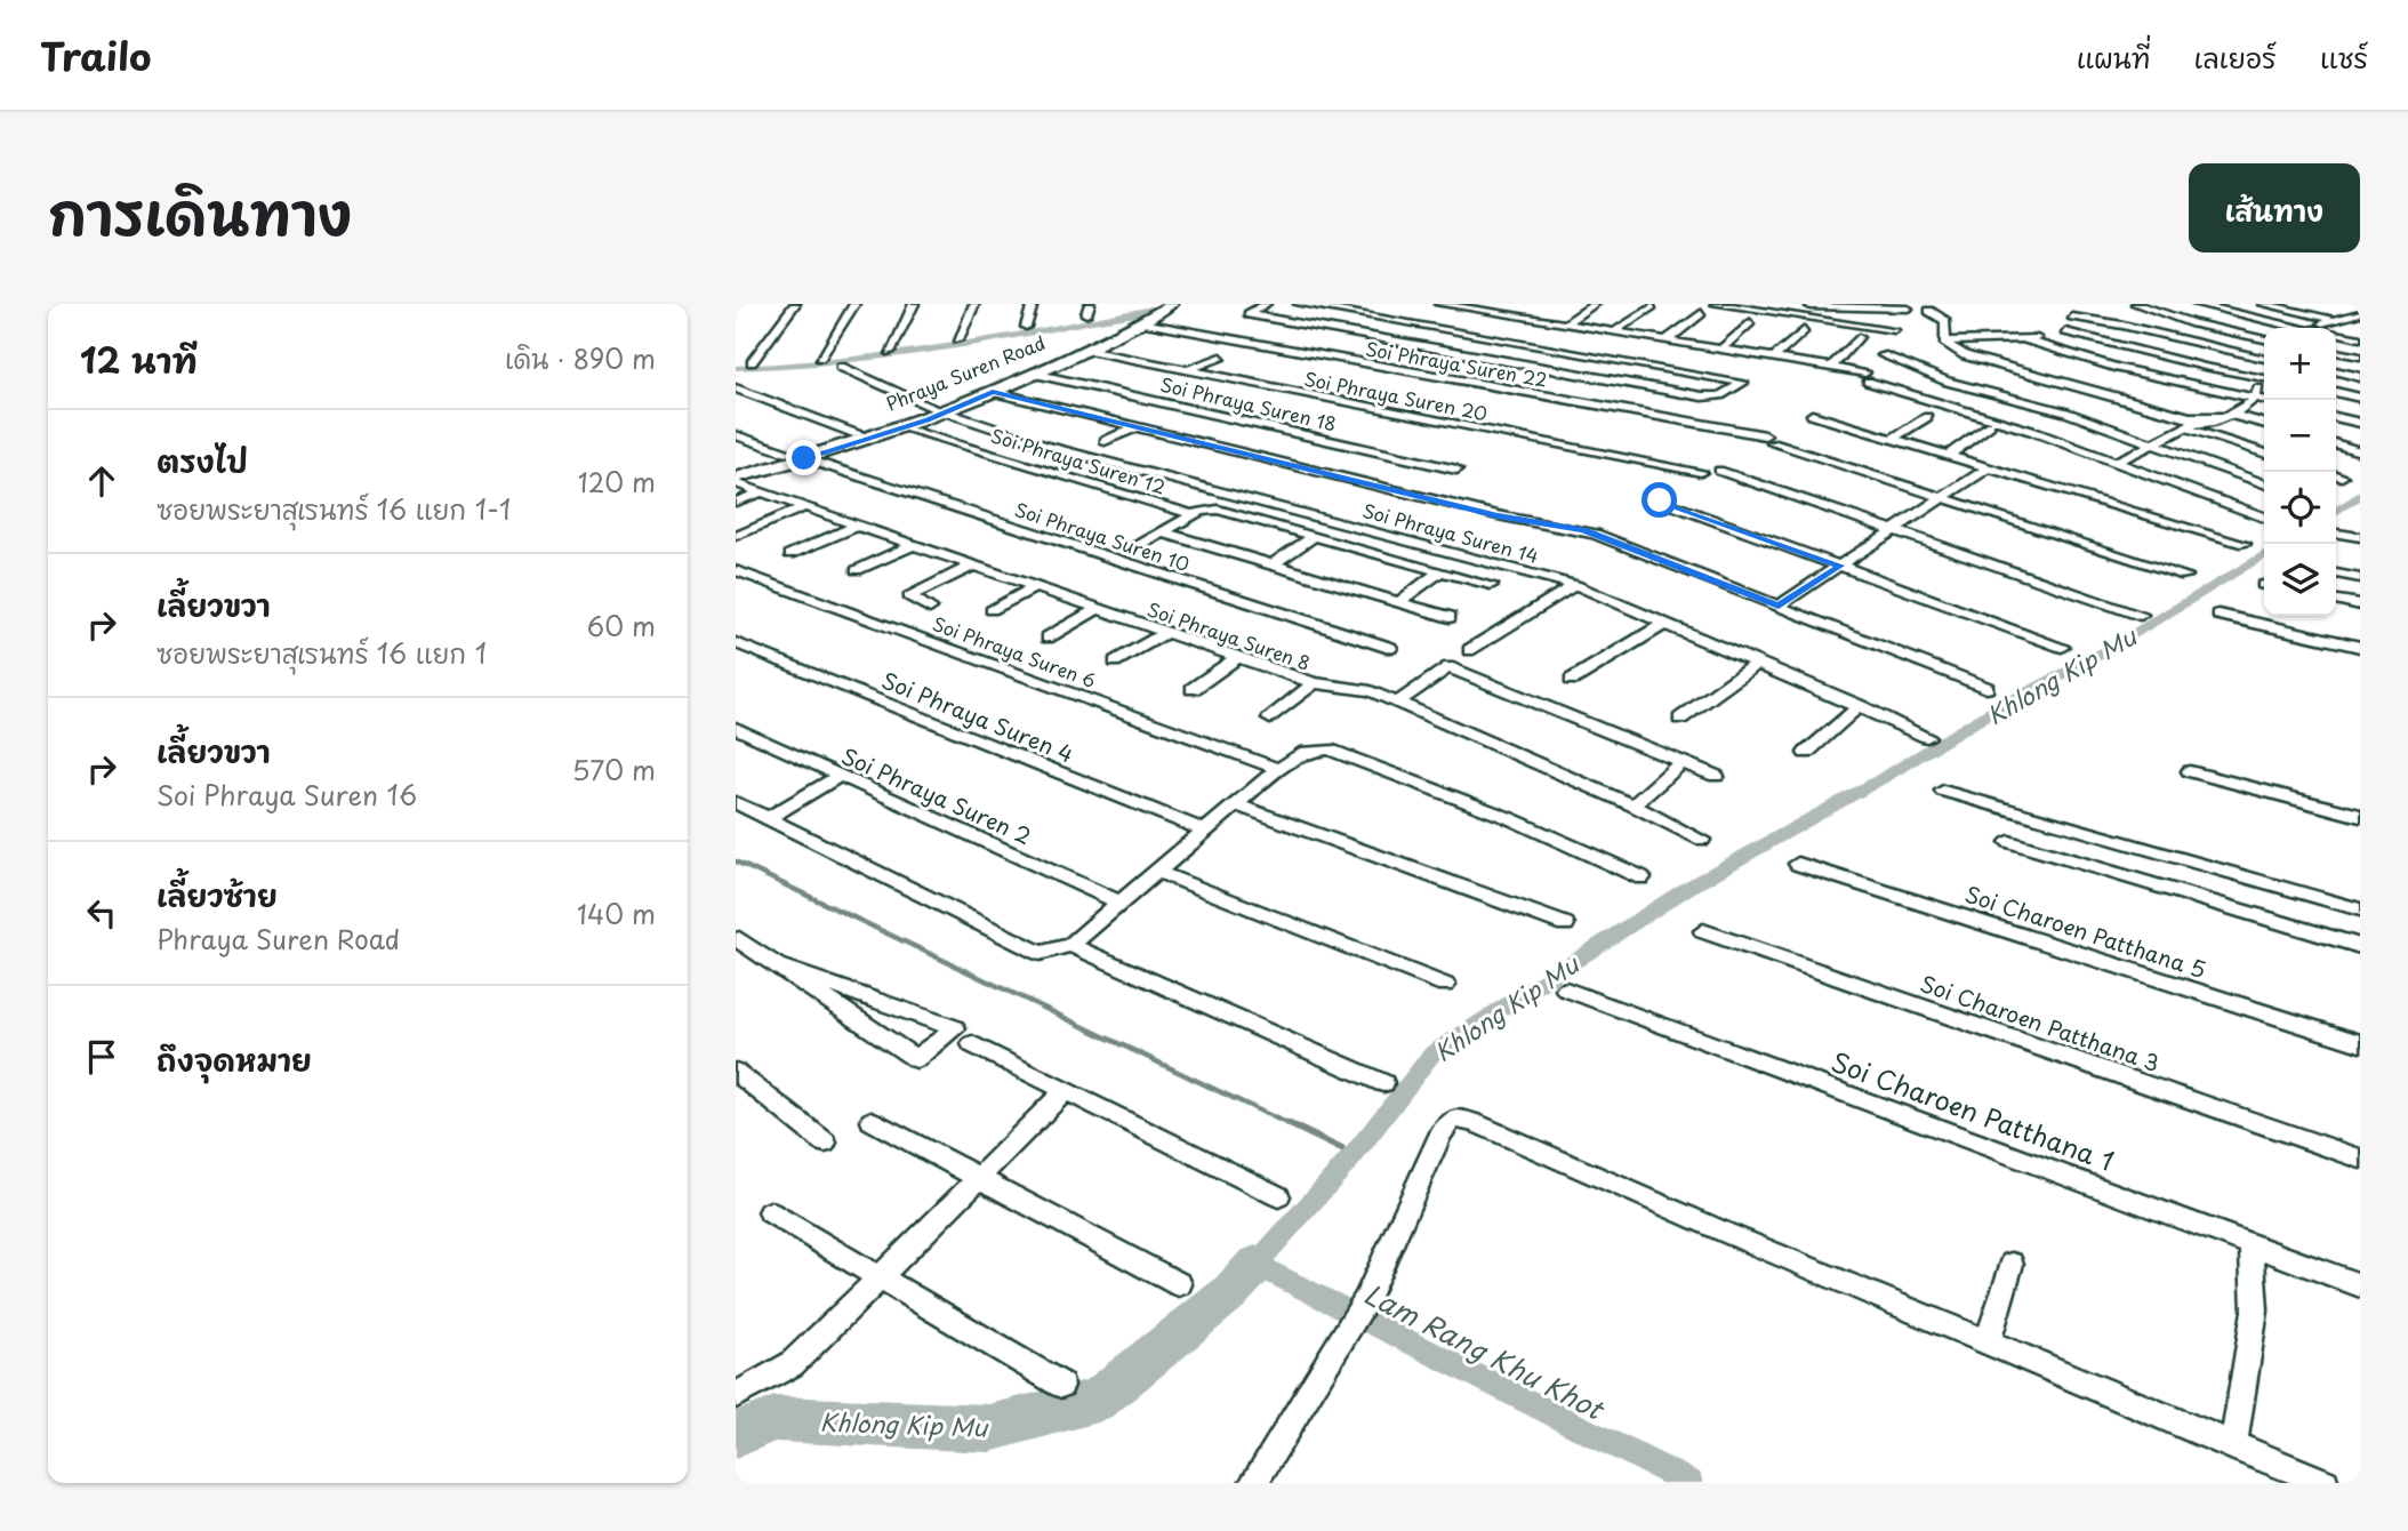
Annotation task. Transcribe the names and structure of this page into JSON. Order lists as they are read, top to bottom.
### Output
{
  "streets": {
    "street": [
      "Soi Phraya Suren 22",
      "Phraya Suren Road",
      "Soi Phraya Suren 20",
      "Soi Phraya Suren 18",
      "Soi Phraya Suren 12",
      "Soi Phraya Suren 14",
      "Soi Phraya Suren 10",
      "Soi Phraya Suren 8",
      "Soi Phraya Suren 6",
      "Soi Phraya Suren 4",
      "Soi Phraya Suren 2",
      "Soi Charoen Patthana 5",
      "Soi Charoen Patthana 3",
      "Soi Charoen Patthana 1"
    ]
  },
  "crossings": [
    ["Soi Phraya Suren 22", "Phraya Suren Road"],
    ["Phraya Suren Road", "Soi Phraya Suren 20"],
    ["Phraya Suren Road", "Soi Phraya Suren 18"],
    ["Phraya Suren Road", "Soi Phraya Suren 12"],
    ["Phraya Suren Road", "Soi Phraya Suren 14"],
    ["Phraya Suren Road", "Soi Phraya Suren 10"],
    ["Phraya Suren Road", "Soi Phraya Suren 8"]
  ],
  "water": ["Khlong Kip Mu", "Lam Rang Khu Khot"],
  "page": {
    "header": "Trailo",
    "nav": ["แผนที่", "เลเยอร์", "แชร์"],
    "title": "การเดินทาง",
    "buttons": "เส้นทาง",
    "heading": ["12 นาที", "เดิน · 890 m"],
    "map_buttons": ["+", "−"],
    "list": [
      ["ตรงไป", "ซอยพระยาสุเรนทร์ 16 แยก 1-1", "120 m"],
      ["เลี้ยวขวา", "ซอยพระยาสุเรนทร์ 16 แยก 1", "60 m"],
      ["เลี้ยวขวา", "Soi Phraya Suren 16", "570 m"],
      ["เลี้ยวซ้าย", "Phraya Suren Road", "140 m"],
      "ถึงจุดหมาย"
    ]
  }
}
